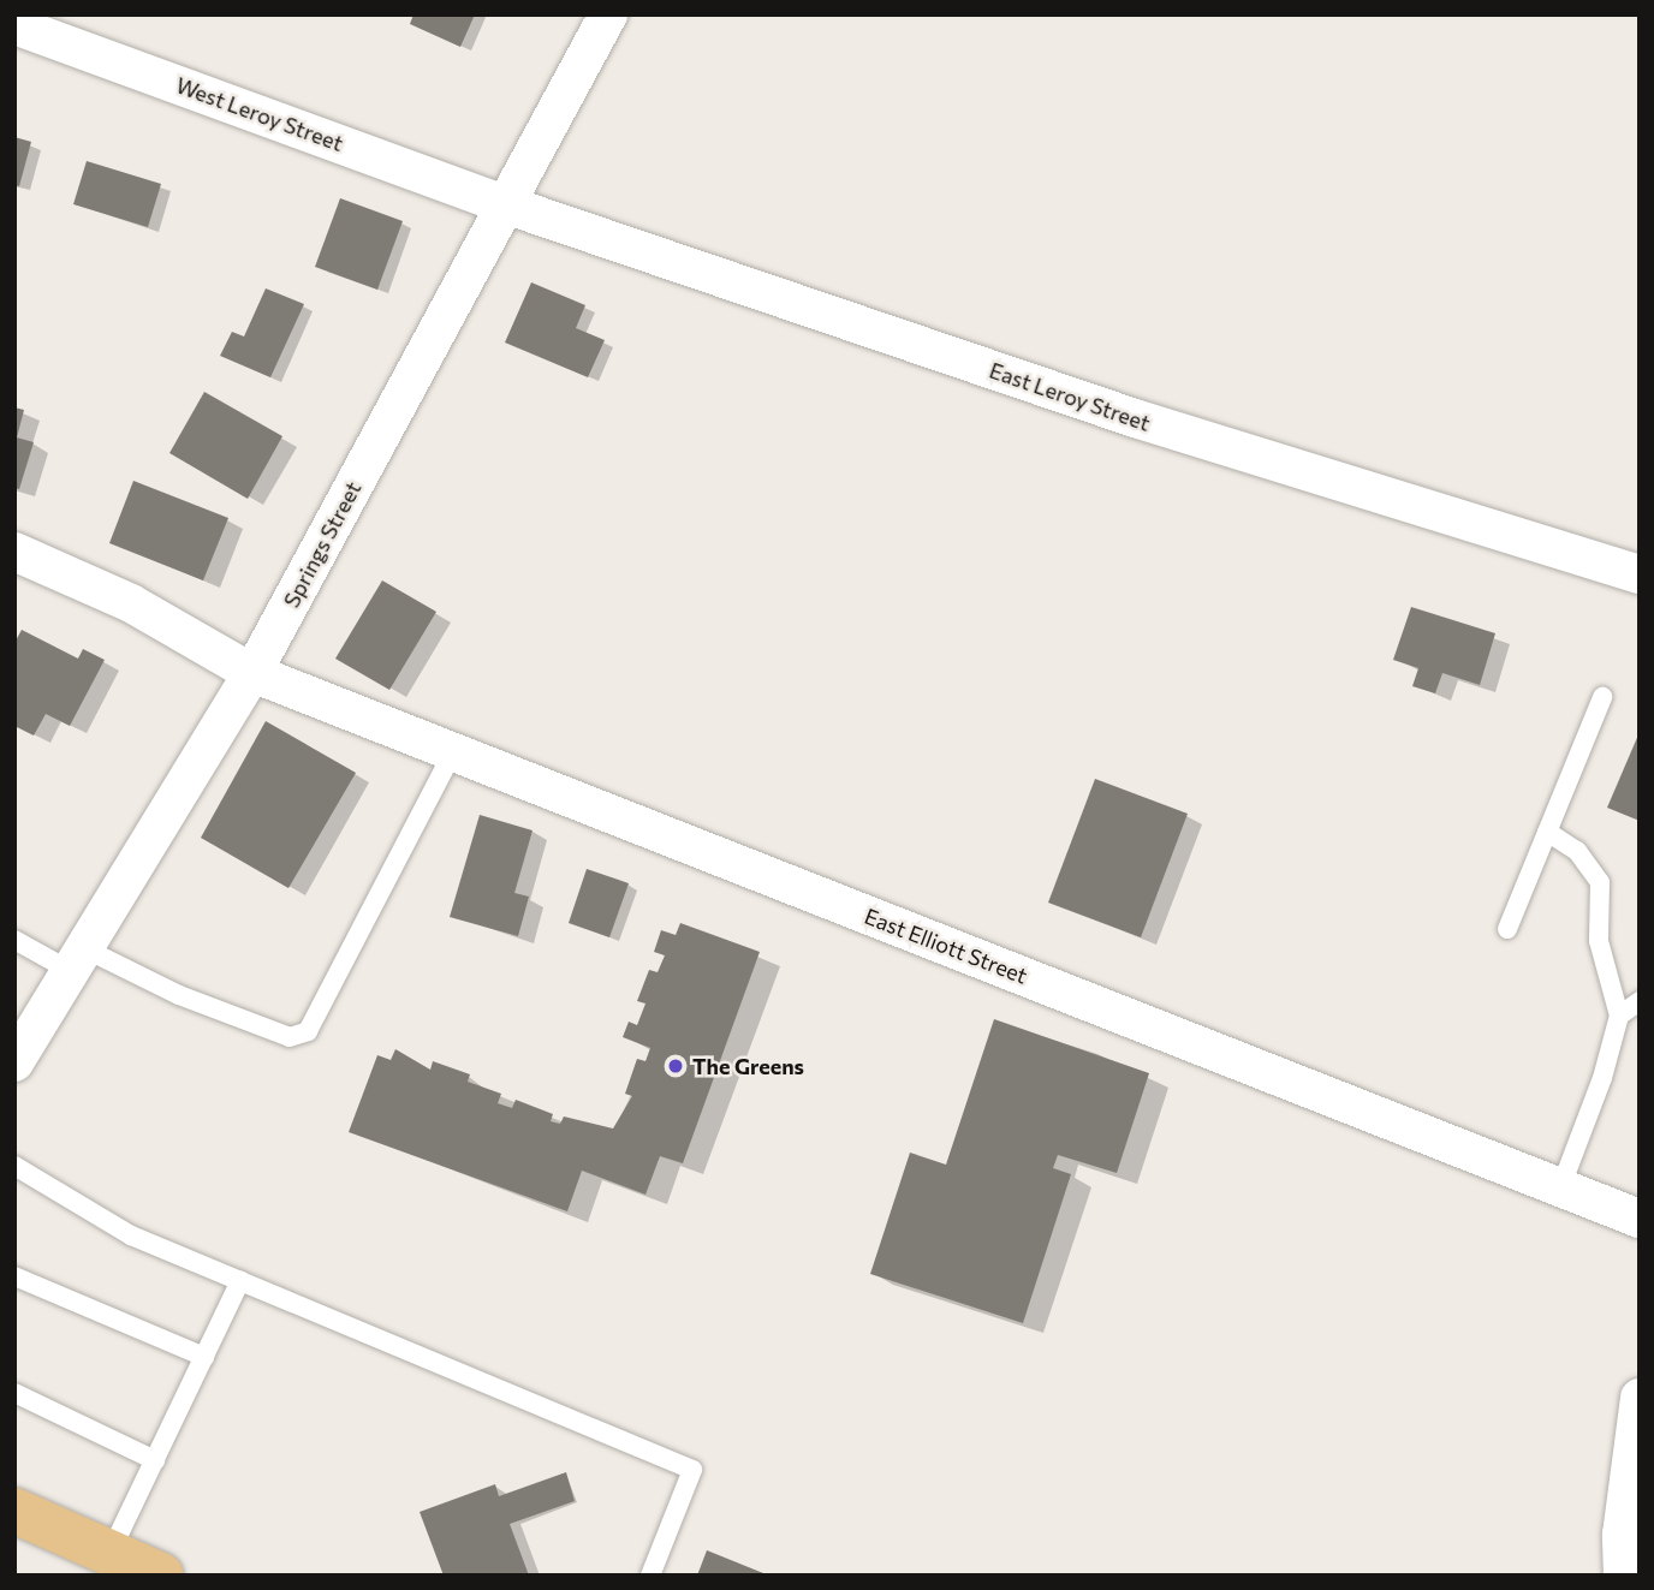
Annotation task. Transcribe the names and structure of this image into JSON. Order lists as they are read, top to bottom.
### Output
{
  "streets": {
    "street": [
      "West Leroy Street",
      "East Leroy Street",
      "Springs Street",
      "East Elliott Street"
    ]
  },
  "crossings": [
    ["West Leroy Street", "East Leroy Street"],
    ["West Leroy Street", "Springs Street"],
    ["East Leroy Street", "Springs Street"],
    ["Springs Street", "East Elliott Street"]
  ],
  "places": ["The Greens"]
}
